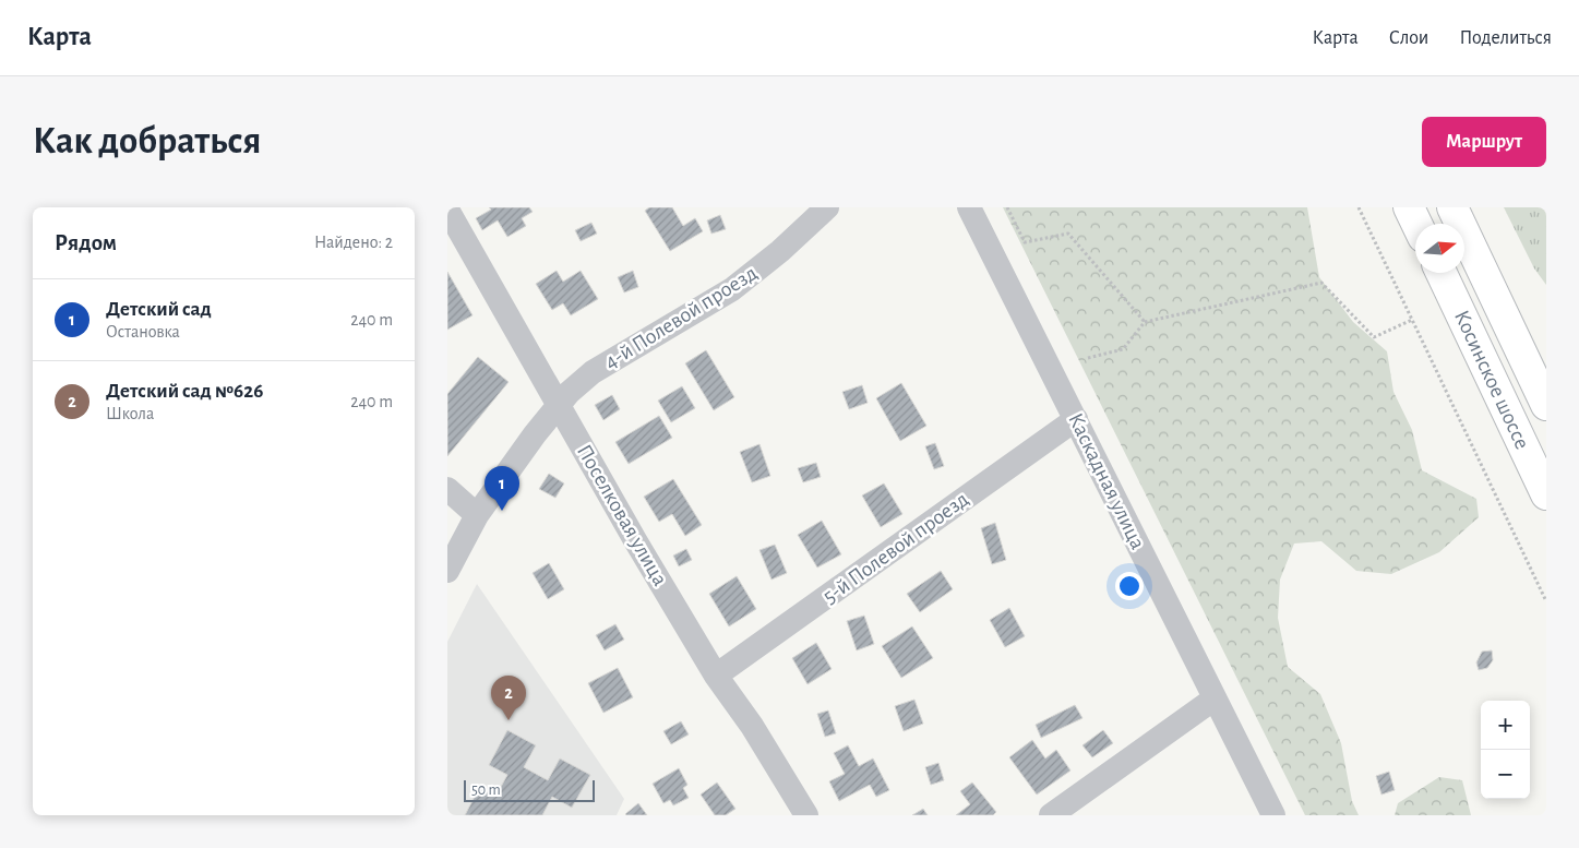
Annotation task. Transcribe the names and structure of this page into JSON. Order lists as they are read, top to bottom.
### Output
{
  "streets": {
    "highway": ["Косинское шоссе"],
    "street": [
      "4-й Полевой проезд",
      "Каскадная улица",
      "Поселковая улица",
      "5-й Полевой проезд"
    ]
  },
  "crossings": [
    ["4-й Полевой проезд", "Поселковая улица"],
    ["Каскадная улица", "5-й Полевой проезд"],
    ["Поселковая улица", "5-й Полевой проезд"]
  ],
  "scale_bar": "50 m",
  "north": "right",
  "page": {
    "header": "Карта",
    "nav": ["Карта", "Слои", "Поделиться"],
    "buttons": "Маршрут",
    "title": "Как добраться",
    "heading": ["Рядом", "Найдено: 2"],
    "list": [
      {
        "mark": "1",
        "name": "Детский сад",
        "note": "Остановка",
        "value": "240 m"
      },
      {
        "mark": "2",
        "name": "Детский сад №626",
        "note": "Школа",
        "value": "240 m"
      }
    ],
    "pins": ["1", "2"],
    "map_buttons": ["+", "−"],
    "scale": "50 m"
  }
}
